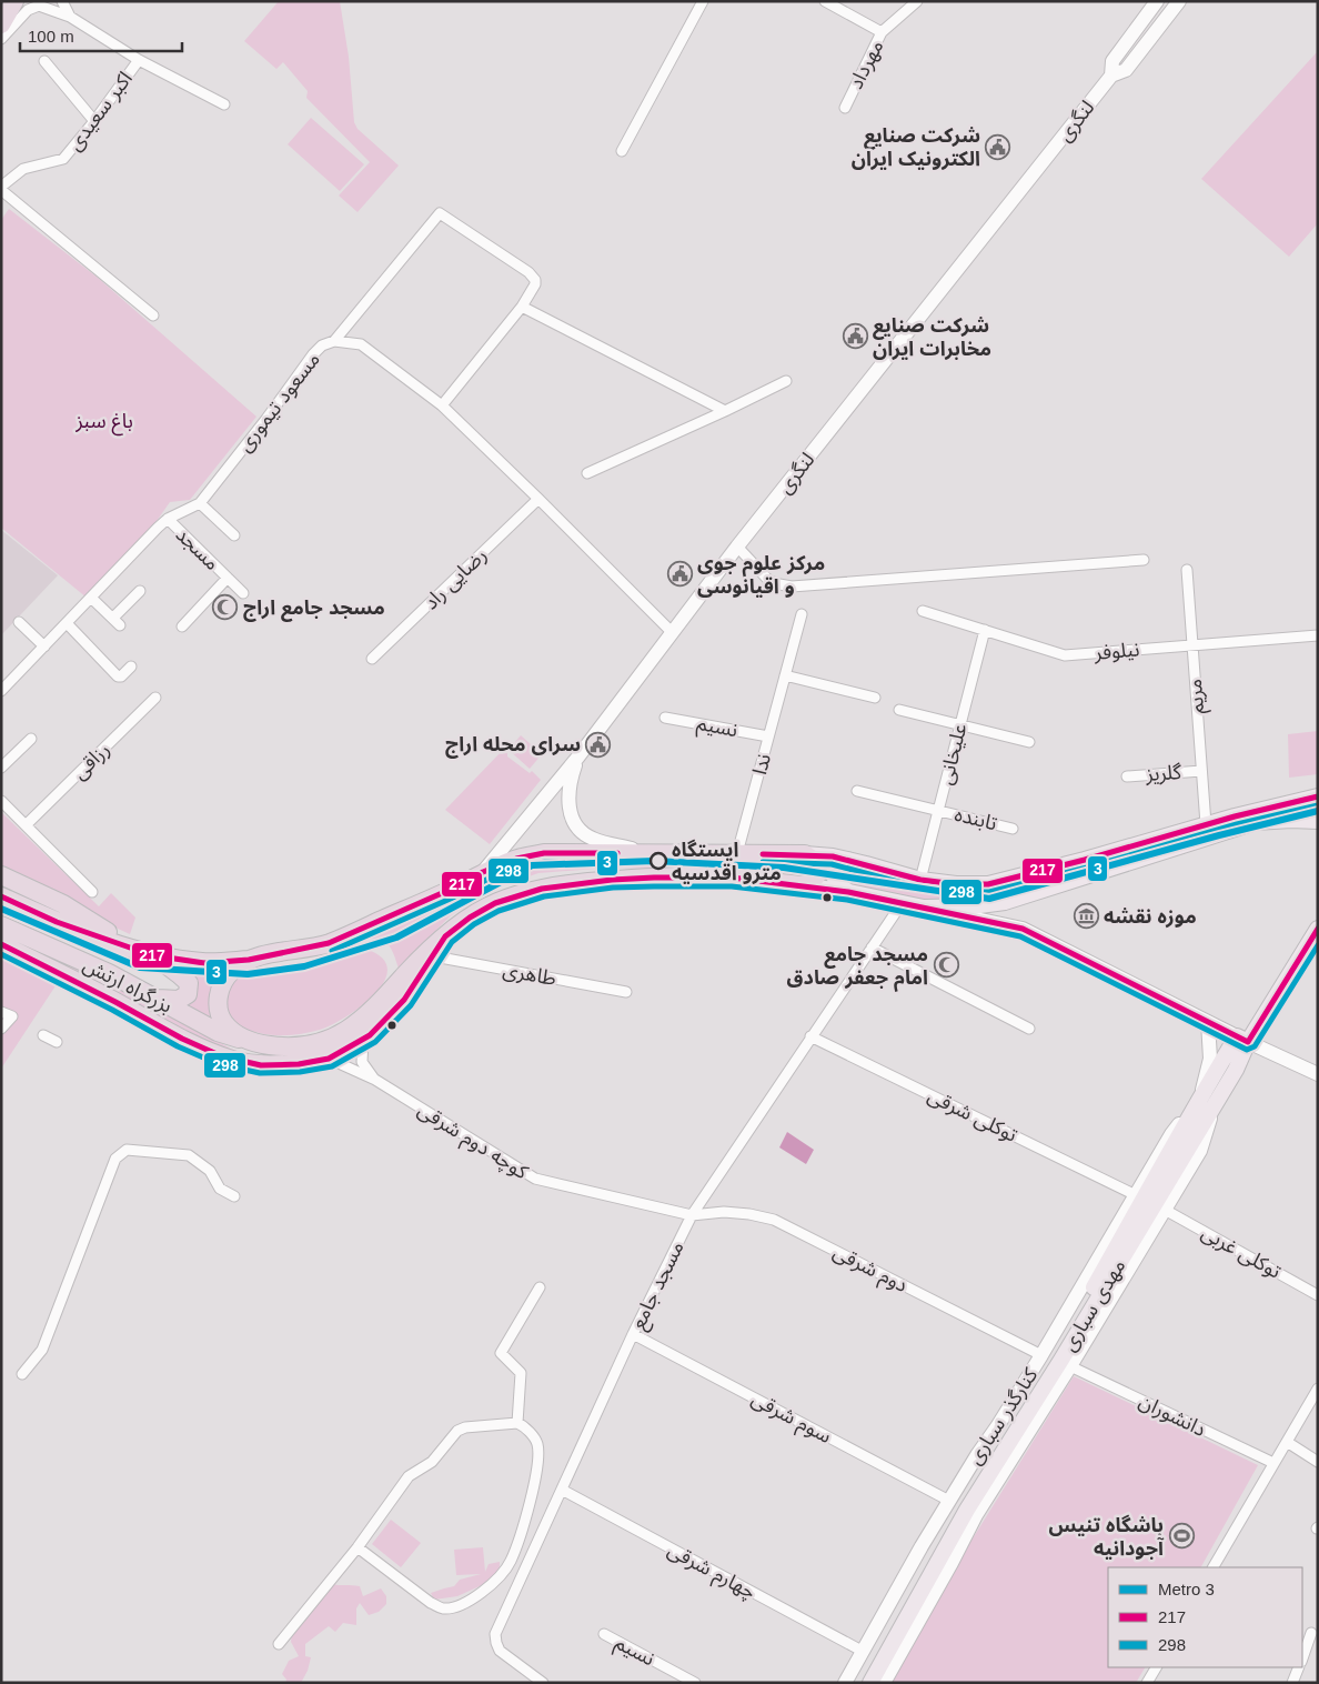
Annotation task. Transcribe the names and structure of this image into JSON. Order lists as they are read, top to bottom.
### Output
{
  "streets": {
    "highway": ["بزرگراه ارتش"],
    "main road": ["لنگری", "مهدی سباری", "کنارگذر سباری"],
    "street": [
      "مهرداد",
      "اکبر سعیدی",
      "مسعود تیموری",
      "مسجد",
      "رضایی راد",
      "نیلوفر",
      "مریم",
      "نسیم",
      "علیخانی",
      "رزاقی",
      "ندا",
      "گلریز",
      "تابنده",
      "طاهری",
      "توکلی شرقی",
      "کوچه دوم شرقی",
      "توکلی غربی",
      "دوم شرقی",
      "مسجد جامع",
      "دانشوران",
      "سوم شرقی",
      "چهارم شرقی"
    ]
  },
  "crossings": [
    ["لنگری", "مسعود تیموری"],
    ["لنگری", "بزرگراه ارتش"],
    ["مسعود تیموری", "مسجد"],
    ["مسعود تیموری", "رضایی راد"],
    ["نیلوفر", "مریم"],
    ["نیلوفر", "علیخانی"],
    ["مریم", "گلریز"],
    ["نسیم", "ندا"],
    ["علیخانی", "تابنده"],
    ["ندا", "بزرگراه ارتش"],
    ["توکلی شرقی", "مسجد جامع"],
    ["توکلی شرقی", "کنارگذر سباری"],
    ["کوچه دوم شرقی", "دوم شرقی"],
    ["کوچه دوم شرقی", "مسجد جامع"],
    ["توکلی غربی", "کنارگذر سباری"],
    ["دوم شرقی", "مسجد جامع"],
    ["دوم شرقی", "کنارگذر سباری"],
    ["مسجد جامع", "سوم شرقی"],
    ["مسجد جامع", "چهارم شرقی"],
    ["مهدی سباری", "کنارگذر سباری"],
    ["دانشوران", "کنارگذر سباری"],
    ["کنارگذر سباری", "سوم شرقی"],
    ["کنارگذر سباری", "چهارم شرقی"]
  ],
  "parks": ["باغ سبز"],
  "places": {
    "public building": [
      "شرکت صنایع الکترونیک ایران",
      "شرکت صنایع مخابرات ایران",
      "مرکز علوم جوی و اقیانوسی",
      "سرای محله اراج"
    ],
    "mosque": ["مسجد جامع اراج", "مسجد جامع امام جعفر صادق"],
    "other": ["ایستگاه مترو اقدسیه"],
    "museum": ["موزه نقشه"],
    "sports": ["باشگاه تنیس آجودانیه"]
  },
  "lines": ["transit line 217", "transit line 298", "metro line 3"],
  "legend": ["Metro 3", "217", "298"],
  "scale_bar": "100 m"
}
